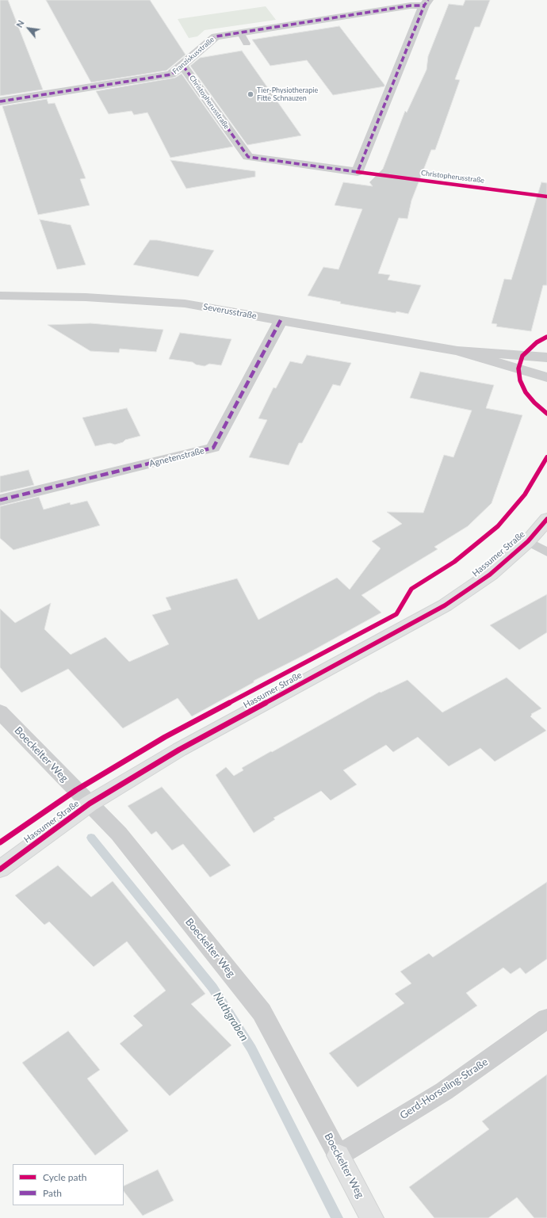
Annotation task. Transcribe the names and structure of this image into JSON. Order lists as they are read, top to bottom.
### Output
{
  "streets": {
    "street": [
      "Franziskusstraße",
      "Christopherusstraße",
      "Severusstraße",
      "Agnetenstraße",
      "Hassumer Straße",
      "Boeckelter Weg",
      "Gerd-Horseling-Straße"
    ]
  },
  "crossings": [
    ["Franziskusstraße", "Christopherusstraße"],
    ["Severusstraße", "Agnetenstraße"],
    ["Hassumer Straße", "Boeckelter Weg"],
    ["Boeckelter Weg", "Gerd-Horseling-Straße"]
  ],
  "water": ["Nuthgraben"],
  "places": ["Tier-Physiotherapie Fitte Schnauzen"],
  "legend": ["Cycle path", "Path"],
  "north": "top left"
}
